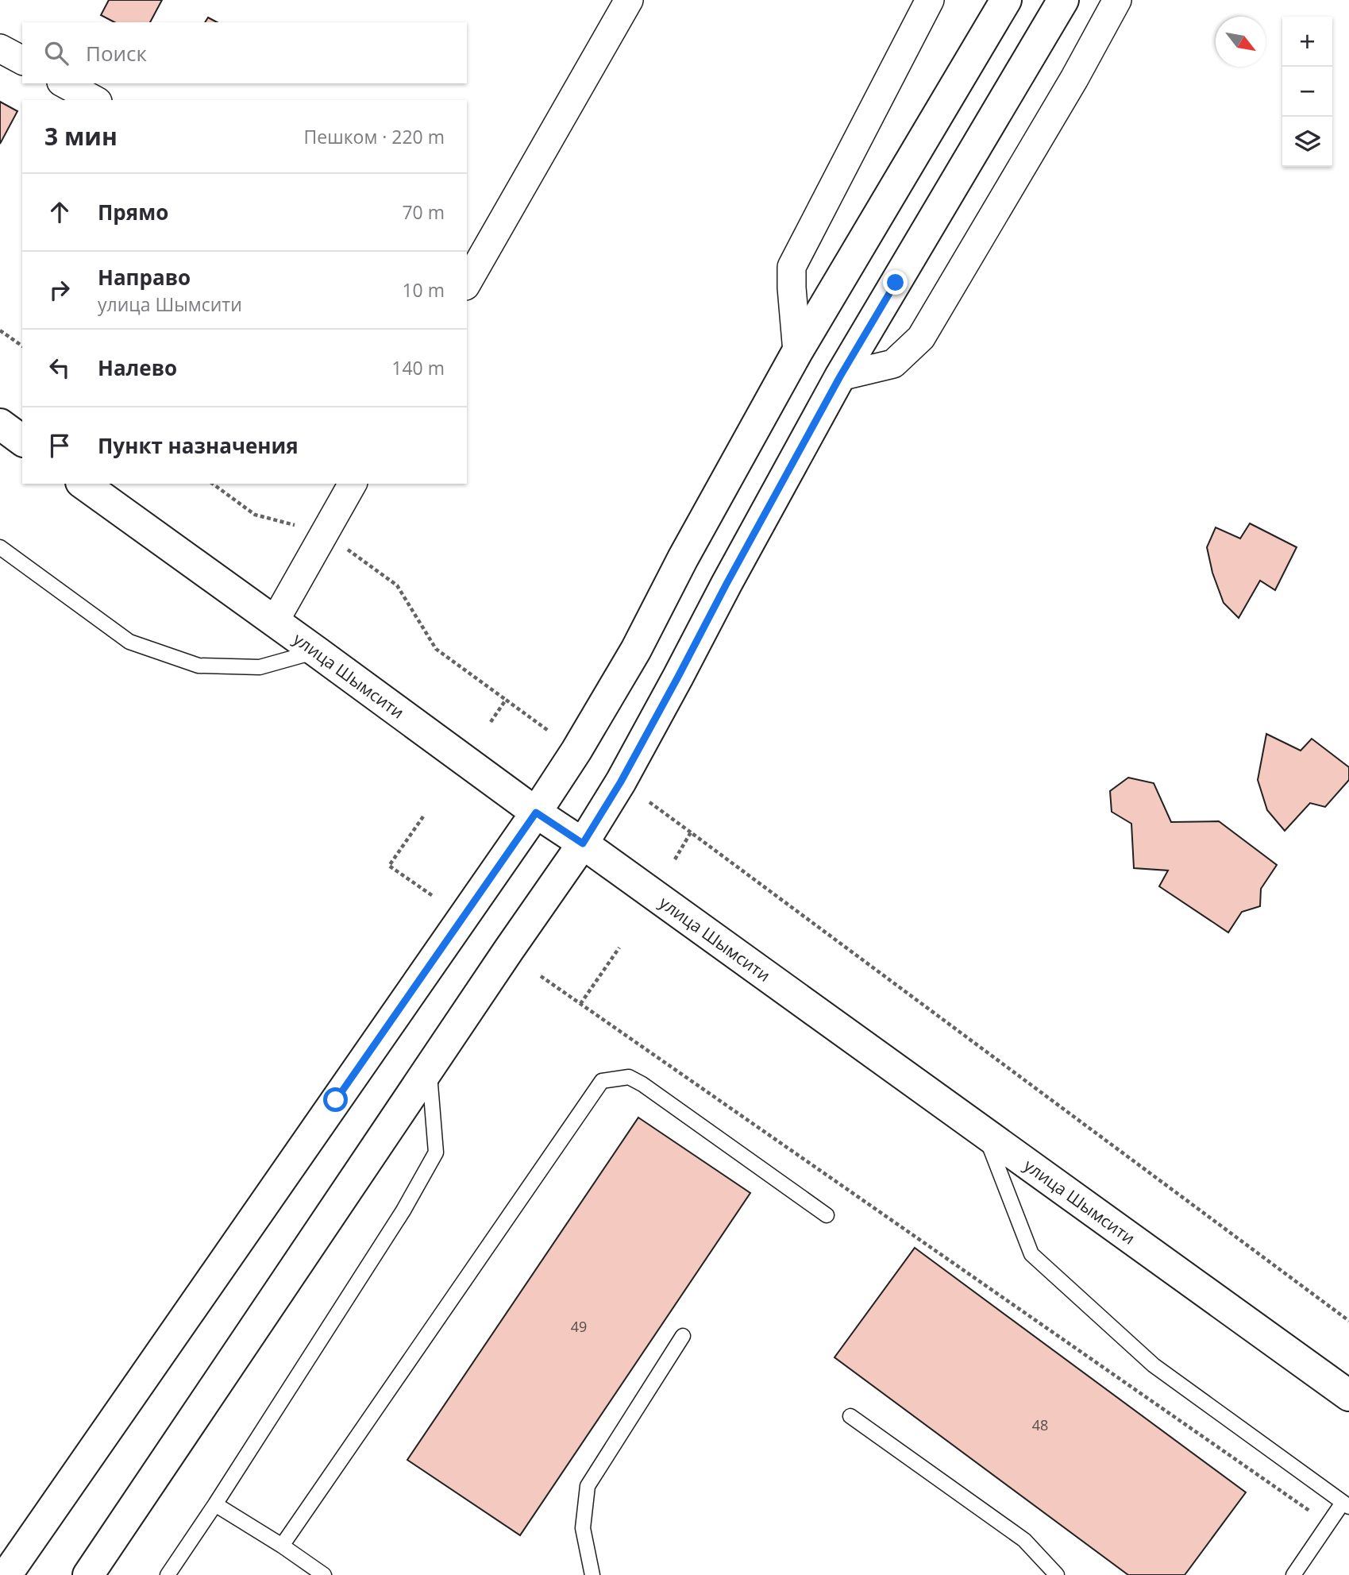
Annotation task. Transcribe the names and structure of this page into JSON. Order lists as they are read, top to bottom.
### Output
{
  "streets": {
    "main road": ["улица Шымсити"]
  },
  "house_numbers": ["49", "48"],
  "north": "bottom right",
  "page": {
    "map_buttons": ["+", "−"],
    "search": "Поиск",
    "heading": ["3 мин", "Пешком · 220 m"],
    "list": [
      ["Прямо", "70 m"],
      ["Направо", "улица Шымсити", "10 m"],
      ["Налево", "140 m"],
      "Пункт назначения"
    ]
  }
}
